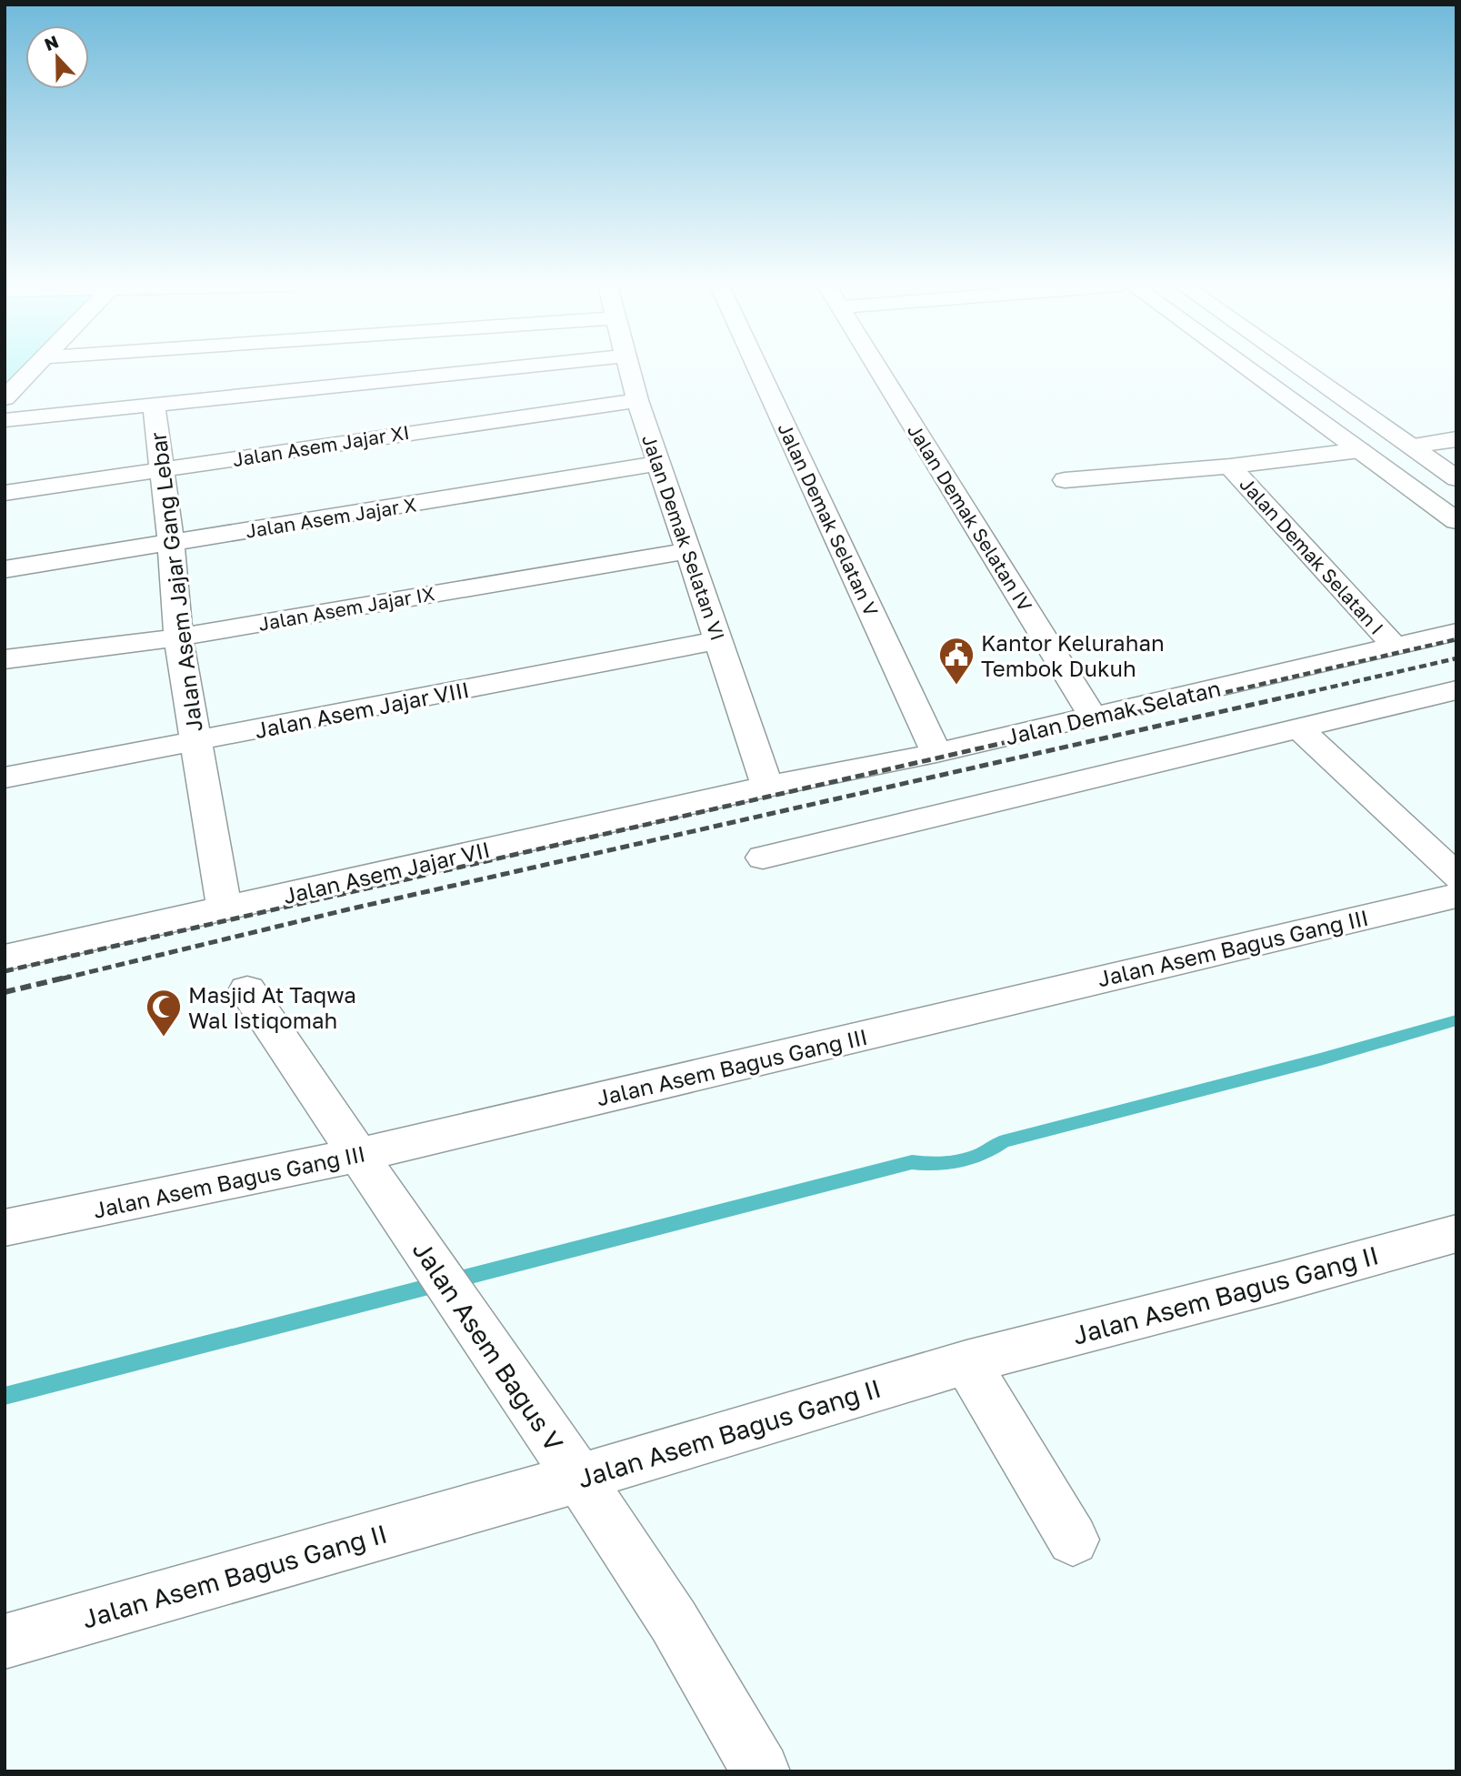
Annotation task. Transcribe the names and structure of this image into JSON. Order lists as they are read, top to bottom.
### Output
{
  "streets": {
    "main road": [
      "Jalan Asem Jajar XI",
      "Jalan Asem Jajar X",
      "Jalan Demak Selatan IV",
      "Jalan Demak Selatan V",
      "Jalan Demak Selatan VI",
      "Jalan Demak Selatan I",
      "Jalan Asem Jajar Gang Lebar",
      "Jalan Asem Jajar IX",
      "Jalan Asem Jajar VIII",
      "Jalan Demak Selatan",
      "Jalan Asem Jajar VII",
      "Jalan Asem Bagus Gang III",
      "Jalan Asem Bagus Gang II",
      "Jalan Asem Bagus V"
    ]
  },
  "crossings": [
    ["Jalan Asem Jajar XI", "Jalan Demak Selatan VI"],
    ["Jalan Asem Jajar XI", "Jalan Asem Jajar Gang Lebar"],
    ["Jalan Asem Jajar X", "Jalan Demak Selatan VI"],
    ["Jalan Asem Jajar X", "Jalan Asem Jajar Gang Lebar"],
    ["Jalan Demak Selatan IV", "Jalan Demak Selatan"],
    ["Jalan Demak Selatan V", "Jalan Demak Selatan"],
    ["Jalan Demak Selatan VI", "Jalan Asem Jajar IX"],
    ["Jalan Demak Selatan VI", "Jalan Asem Jajar VIII"],
    ["Jalan Demak Selatan VI", "Jalan Demak Selatan"],
    ["Jalan Demak Selatan VI", "Jalan Asem Jajar VII"],
    ["Jalan Demak Selatan I", "Jalan Demak Selatan"],
    ["Jalan Asem Jajar Gang Lebar", "Jalan Asem Jajar IX"],
    ["Jalan Asem Jajar Gang Lebar", "Jalan Asem Jajar VIII"],
    ["Jalan Asem Jajar Gang Lebar", "Jalan Asem Jajar VII"],
    ["Jalan Demak Selatan", "Jalan Asem Jajar VII"],
    ["Jalan Asem Bagus Gang III", "Jalan Asem Bagus V"],
    ["Jalan Asem Bagus Gang II", "Jalan Asem Bagus V"]
  ],
  "places": {
    "public building": ["Kantor Kelurahan Tembok Dukuh"],
    "mosque": ["Masjid At Taqwa Wal Istiqomah"]
  },
  "north": "top"
}
